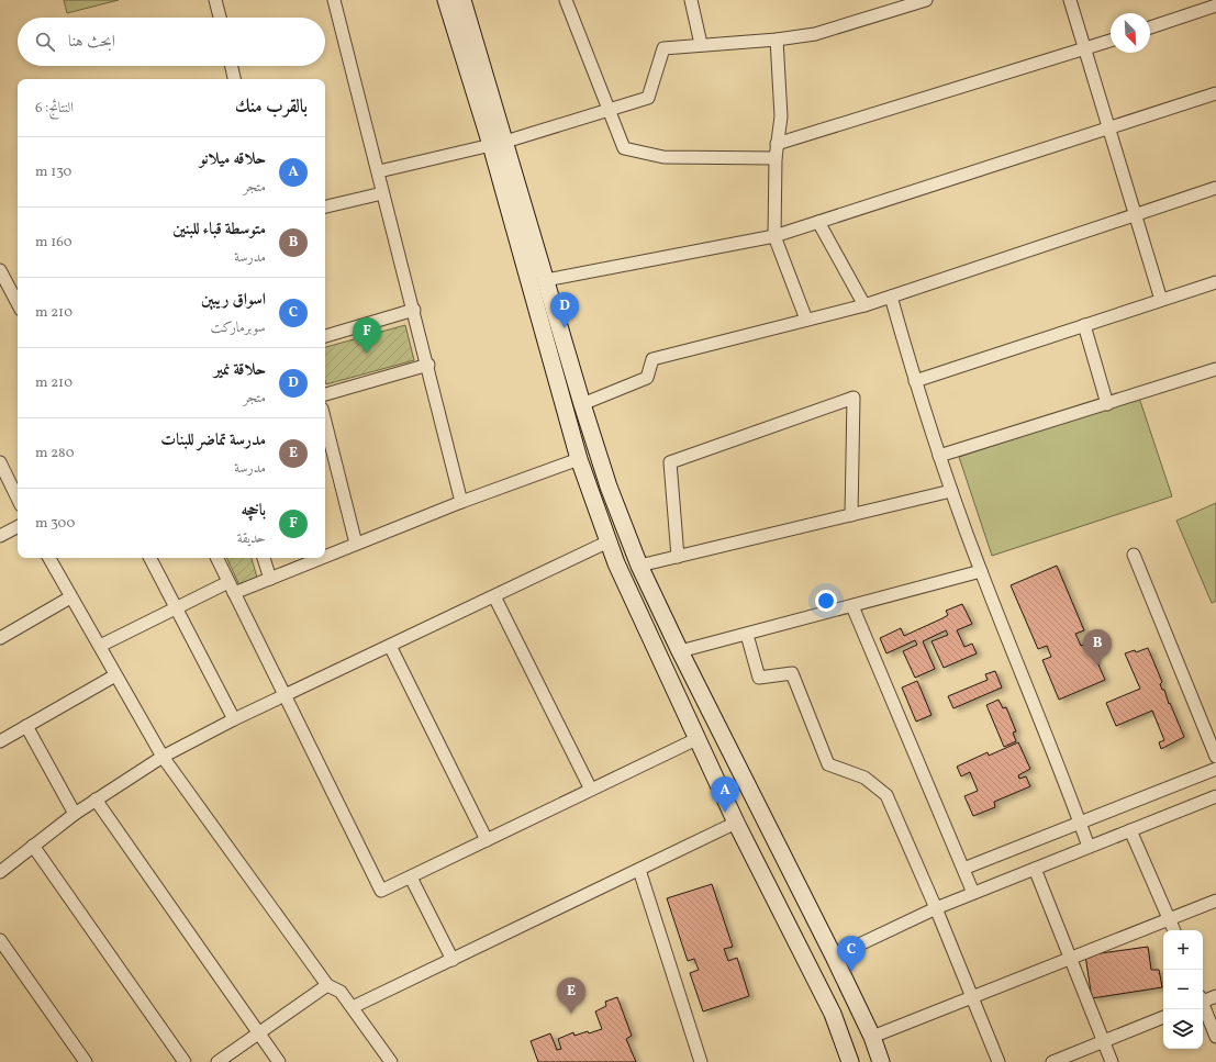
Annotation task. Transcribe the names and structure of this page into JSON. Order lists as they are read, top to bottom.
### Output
{
  "north": "bottom right",
  "page": {
    "search": "ابحث هنا",
    "heading": ["بالقرب منك", "النتائج: 6"],
    "list": [
      {
        "mark": "A",
        "name": "حلاقه ميلانو",
        "note": "متجر",
        "value": "130 m"
      },
      {
        "mark": "B",
        "name": "متوسطة قباء للبنين",
        "note": "مدرسة",
        "value": "160 m"
      },
      {
        "mark": "C",
        "name": "اسواق ريبين",
        "note": "سوبرماركت",
        "value": "210 m"
      },
      {
        "mark": "D",
        "name": "حلاقة نمير",
        "note": "متجر",
        "value": "210 m"
      },
      {
        "mark": "E",
        "name": "مدرسة تماضر للبنات",
        "note": "مدرسة",
        "value": "280 m"
      },
      {
        "mark": "F",
        "name": "باخچە",
        "note": "حديقة",
        "value": "300 m"
      }
    ],
    "pins": [
      "D",
      "F",
      "B",
      "A",
      "C",
      "E"
    ],
    "map_buttons": ["+", "−"]
  }
}
